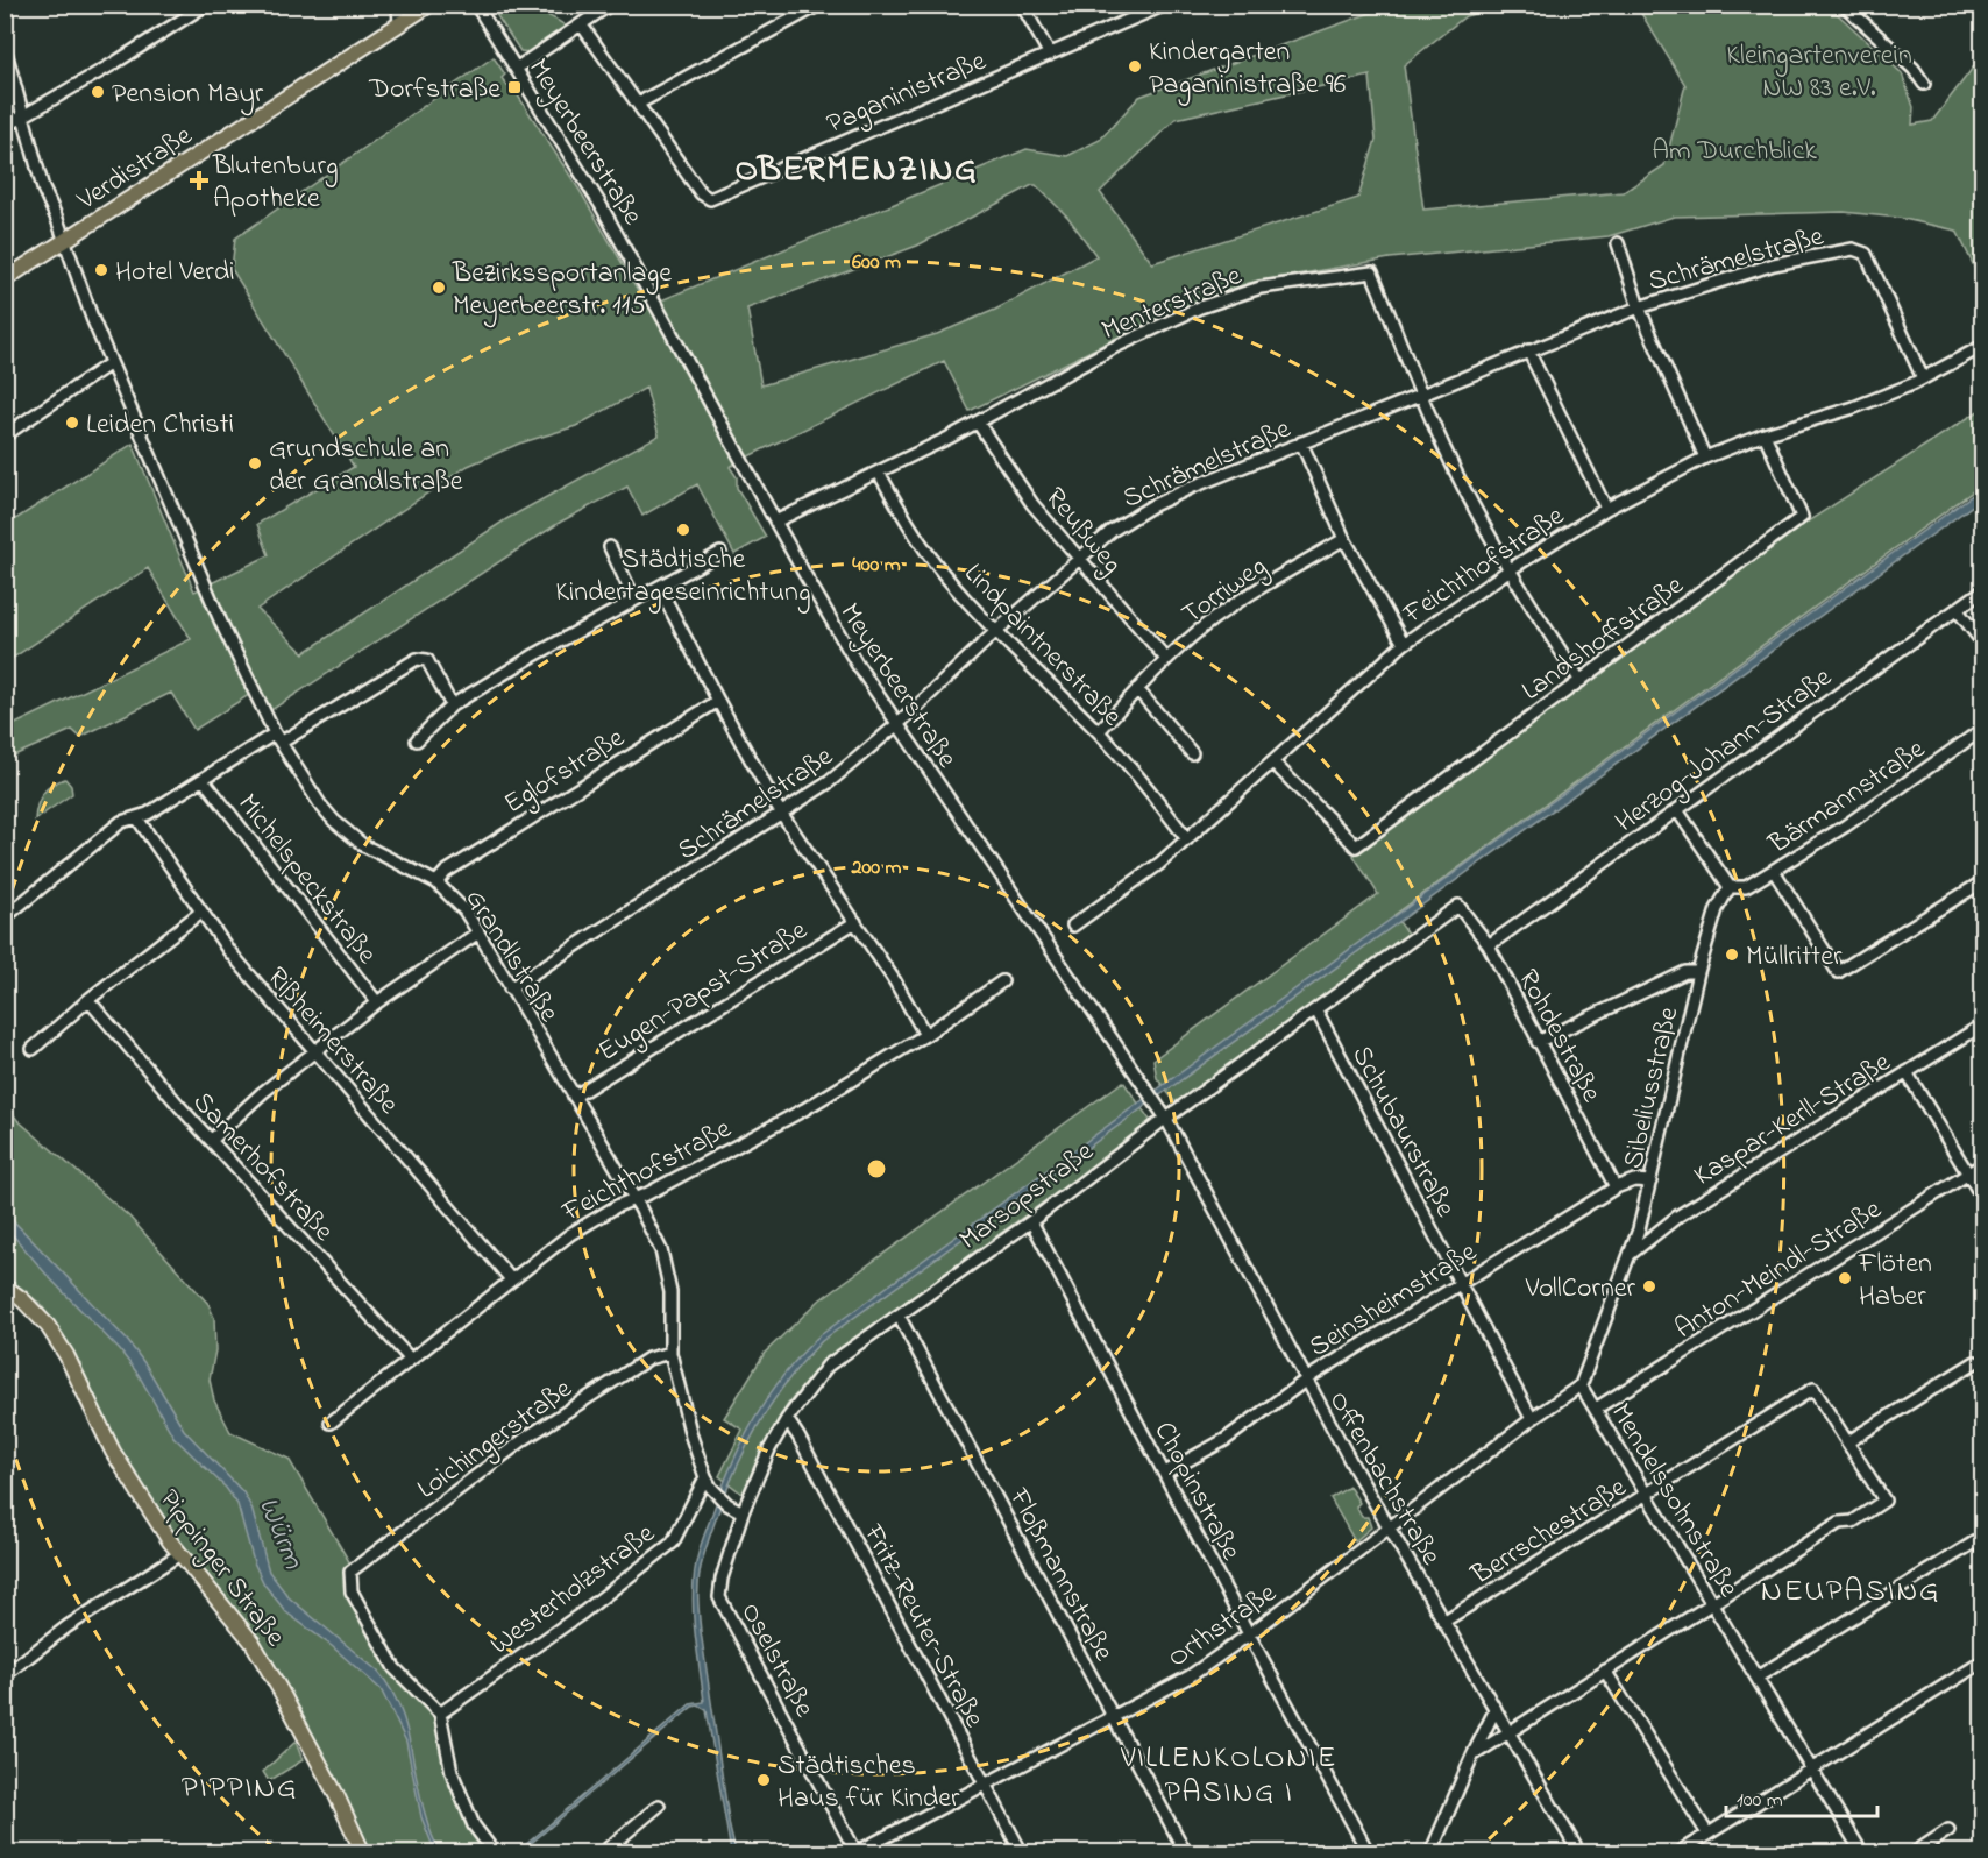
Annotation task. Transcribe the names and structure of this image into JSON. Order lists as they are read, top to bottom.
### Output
{
  "streets": {
    "main road": ["Verdistraße", "Pippinger Straße"],
    "street": [
      "Paganinistraße",
      "Meyerbeerstraße",
      "Schrämelstraße",
      "Menterstraße",
      "Reußweg",
      "Feichthofstraße",
      "Torriweg",
      "Landshoffstraße",
      "Lindpaintnerstraße",
      "Herzog-Johann-Straße",
      "Eglofstraße",
      "Bärmannstraße",
      "Michelspeckstraße",
      "Grandlstraße",
      "Eugen-Papst-Straße",
      "Rohdestraße",
      "Rißheimerstraße",
      "Sibeliusstraße",
      "Kaspar-Kerll-Straße",
      "Schubaurstraße",
      "Samerhofstraße",
      "Marsopstraße",
      "Anton-Meindl-Straße",
      "Seinsheimstraße",
      "Loichingerstraße",
      "Offenbachstraße",
      "Chopinstraße",
      "Mendelssohnstraße",
      "Berrschestraße",
      "Floßmannstraße",
      "Westerholzstraße",
      "Orthstraße",
      "Fritz-Reuter-Straße",
      "Oselstraße"
    ]
  },
  "crossings": [
    ["Meyerbeerstraße", "Schrämelstraße"],
    ["Meyerbeerstraße", "Menterstraße"],
    ["Meyerbeerstraße", "Marsopstraße"],
    ["Meyerbeerstraße", "Offenbachstraße"],
    ["Verdistraße", "Grandlstraße"],
    ["Schrämelstraße", "Menterstraße"],
    ["Schrämelstraße", "Reußweg"],
    ["Schrämelstraße", "Feichthofstraße"],
    ["Schrämelstraße", "Lindpaintnerstraße"],
    ["Schrämelstraße", "Grandlstraße"],
    ["Menterstraße", "Reußweg"],
    ["Menterstraße", "Feichthofstraße"],
    ["Menterstraße", "Landshoffstraße"],
    ["Menterstraße", "Lindpaintnerstraße"],
    ["Reußweg", "Torriweg"],
    ["Feichthofstraße", "Landshoffstraße"],
    ["Feichthofstraße", "Lindpaintnerstraße"],
    ["Feichthofstraße", "Grandlstraße"],
    ["Feichthofstraße", "Rißheimerstraße"],
    ["Feichthofstraße", "Samerhofstraße"],
    ["Torriweg", "Lindpaintnerstraße"],
    ["Herzog-Johann-Straße", "Rohdestraße"],
    ["Eglofstraße", "Grandlstraße"],
    ["Bärmannstraße", "Sibeliusstraße"],
    ["Grandlstraße", "Eugen-Papst-Straße"],
    ["Grandlstraße", "Marsopstraße"],
    ["Grandlstraße", "Loichingerstraße"],
    ["Grandlstraße", "Westerholzstraße"],
    ["Rohdestraße", "Marsopstraße"],
    ["Rohdestraße", "Seinsheimstraße"],
    ["Sibeliusstraße", "Kaspar-Kerll-Straße"],
    ["Sibeliusstraße", "Seinsheimstraße"],
    ["Sibeliusstraße", "Mendelssohnstraße"],
    ["Sibeliusstraße", "Orthstraße"],
    ["Schubaurstraße", "Marsopstraße"],
    ["Schubaurstraße", "Seinsheimstraße"],
    ["Schubaurstraße", "Orthstraße"],
    ["Marsopstraße", "Offenbachstraße"],
    ["Marsopstraße", "Chopinstraße"],
    ["Marsopstraße", "Floßmannstraße"],
    ["Marsopstraße", "Fritz-Reuter-Straße"],
    ["Marsopstraße", "Oselstraße"],
    ["Anton-Meindl-Straße", "Mendelssohnstraße"],
    ["Seinsheimstraße", "Offenbachstraße"],
    ["Seinsheimstraße", "Chopinstraße"],
    ["Loichingerstraße", "Westerholzstraße"],
    ["Offenbachstraße", "Berrschestraße"],
    ["Offenbachstraße", "Orthstraße"],
    ["Chopinstraße", "Orthstraße"],
    ["Mendelssohnstraße", "Berrschestraße"],
    ["Mendelssohnstraße", "Orthstraße"],
    ["Floßmannstraße", "Orthstraße"],
    ["Orthstraße", "Fritz-Reuter-Straße"],
    ["Orthstraße", "Oselstraße"]
  ],
  "districts": [
    "OBERMENZING",
    "NEUPASING",
    "VILLENKOLONIE PASING I",
    "PIPPING"
  ],
  "water": ["Würm"],
  "parks": ["Kleingartenverein NW 83 e.V.", "Am Durchblick"],
  "places": {
    "other": [
      "Kindergarten Paganinistraße 96",
      "Pension Mayr",
      "Hotel Verdi",
      "Bezirkssportanlage Meyerbeerstr. 115",
      "Leiden Christi",
      "Grundschule an der Grandlstraße",
      "Städtische Kindertageseinrichtung",
      "Müllritter",
      "Flöten Haber",
      "VollCorner",
      "Städtisches Haus für Kinder"
    ],
    "transit": ["Dorfstraße"],
    "health": ["Blutenburg Apotheke"]
  },
  "scale_bar": "100 m",
  "rings": ["600 m", "400 m", "200 m"]
}
